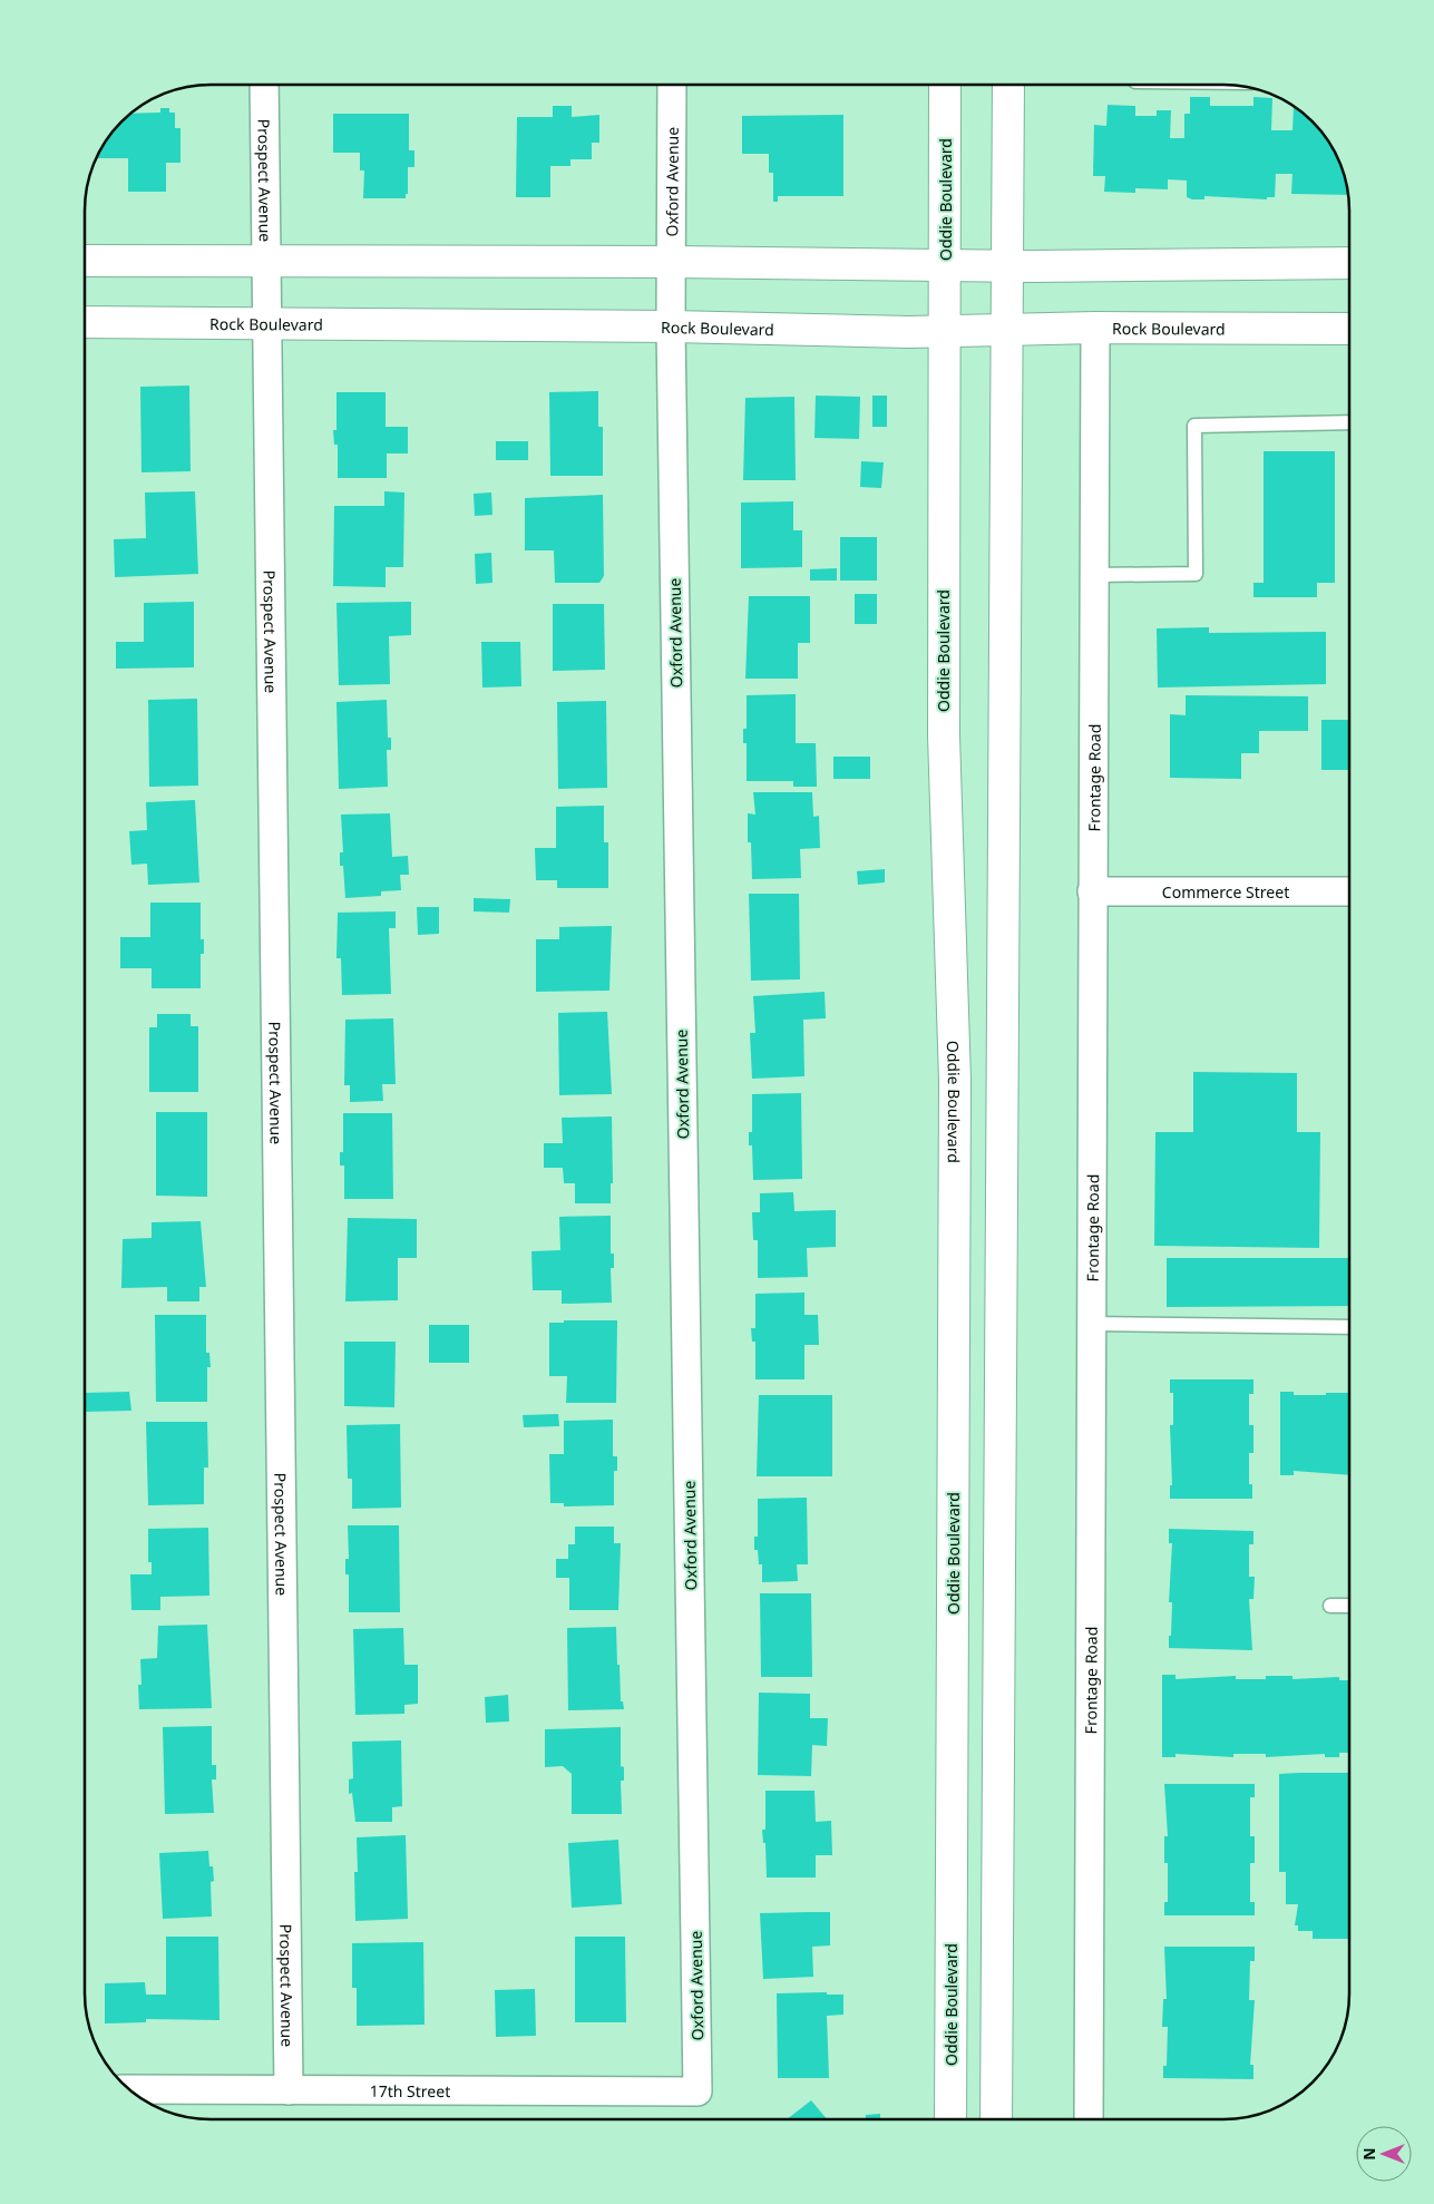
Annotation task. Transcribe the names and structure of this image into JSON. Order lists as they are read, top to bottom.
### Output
{
  "streets": {
    "main road": ["Oddie Boulevard", "Rock Boulevard"],
    "street": [
      "Prospect Avenue",
      "Oxford Avenue",
      "Frontage Road",
      "Commerce Street",
      "17th Street"
    ]
  },
  "crossings": [
    ["Prospect Avenue", "Rock Boulevard"],
    ["Prospect Avenue", "17th Street"],
    ["Oxford Avenue", "Rock Boulevard"],
    ["Oxford Avenue", "17th Street"],
    ["Oddie Boulevard", "Rock Boulevard"],
    ["Rock Boulevard", "Frontage Road"],
    ["Frontage Road", "Commerce Street"]
  ],
  "north": "left"
}
